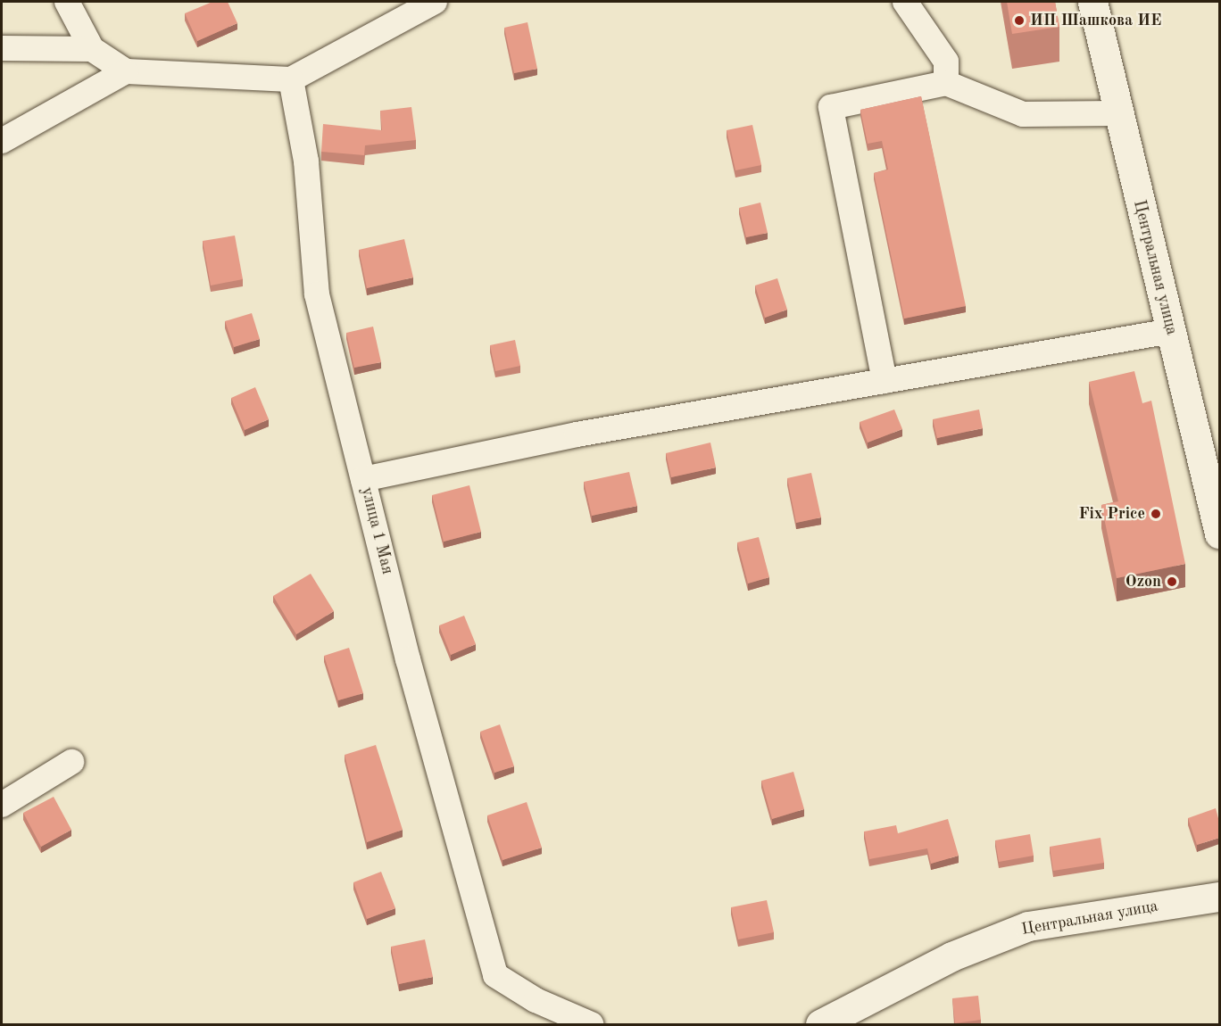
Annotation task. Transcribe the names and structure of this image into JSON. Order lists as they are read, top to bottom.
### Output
{
  "streets": {
    "street": ["Центральная улица", "улица 1 Мая"]
  },
  "places": ["ИП Шашкова ИЕ", "Fix Price", "Ozon"]
}
